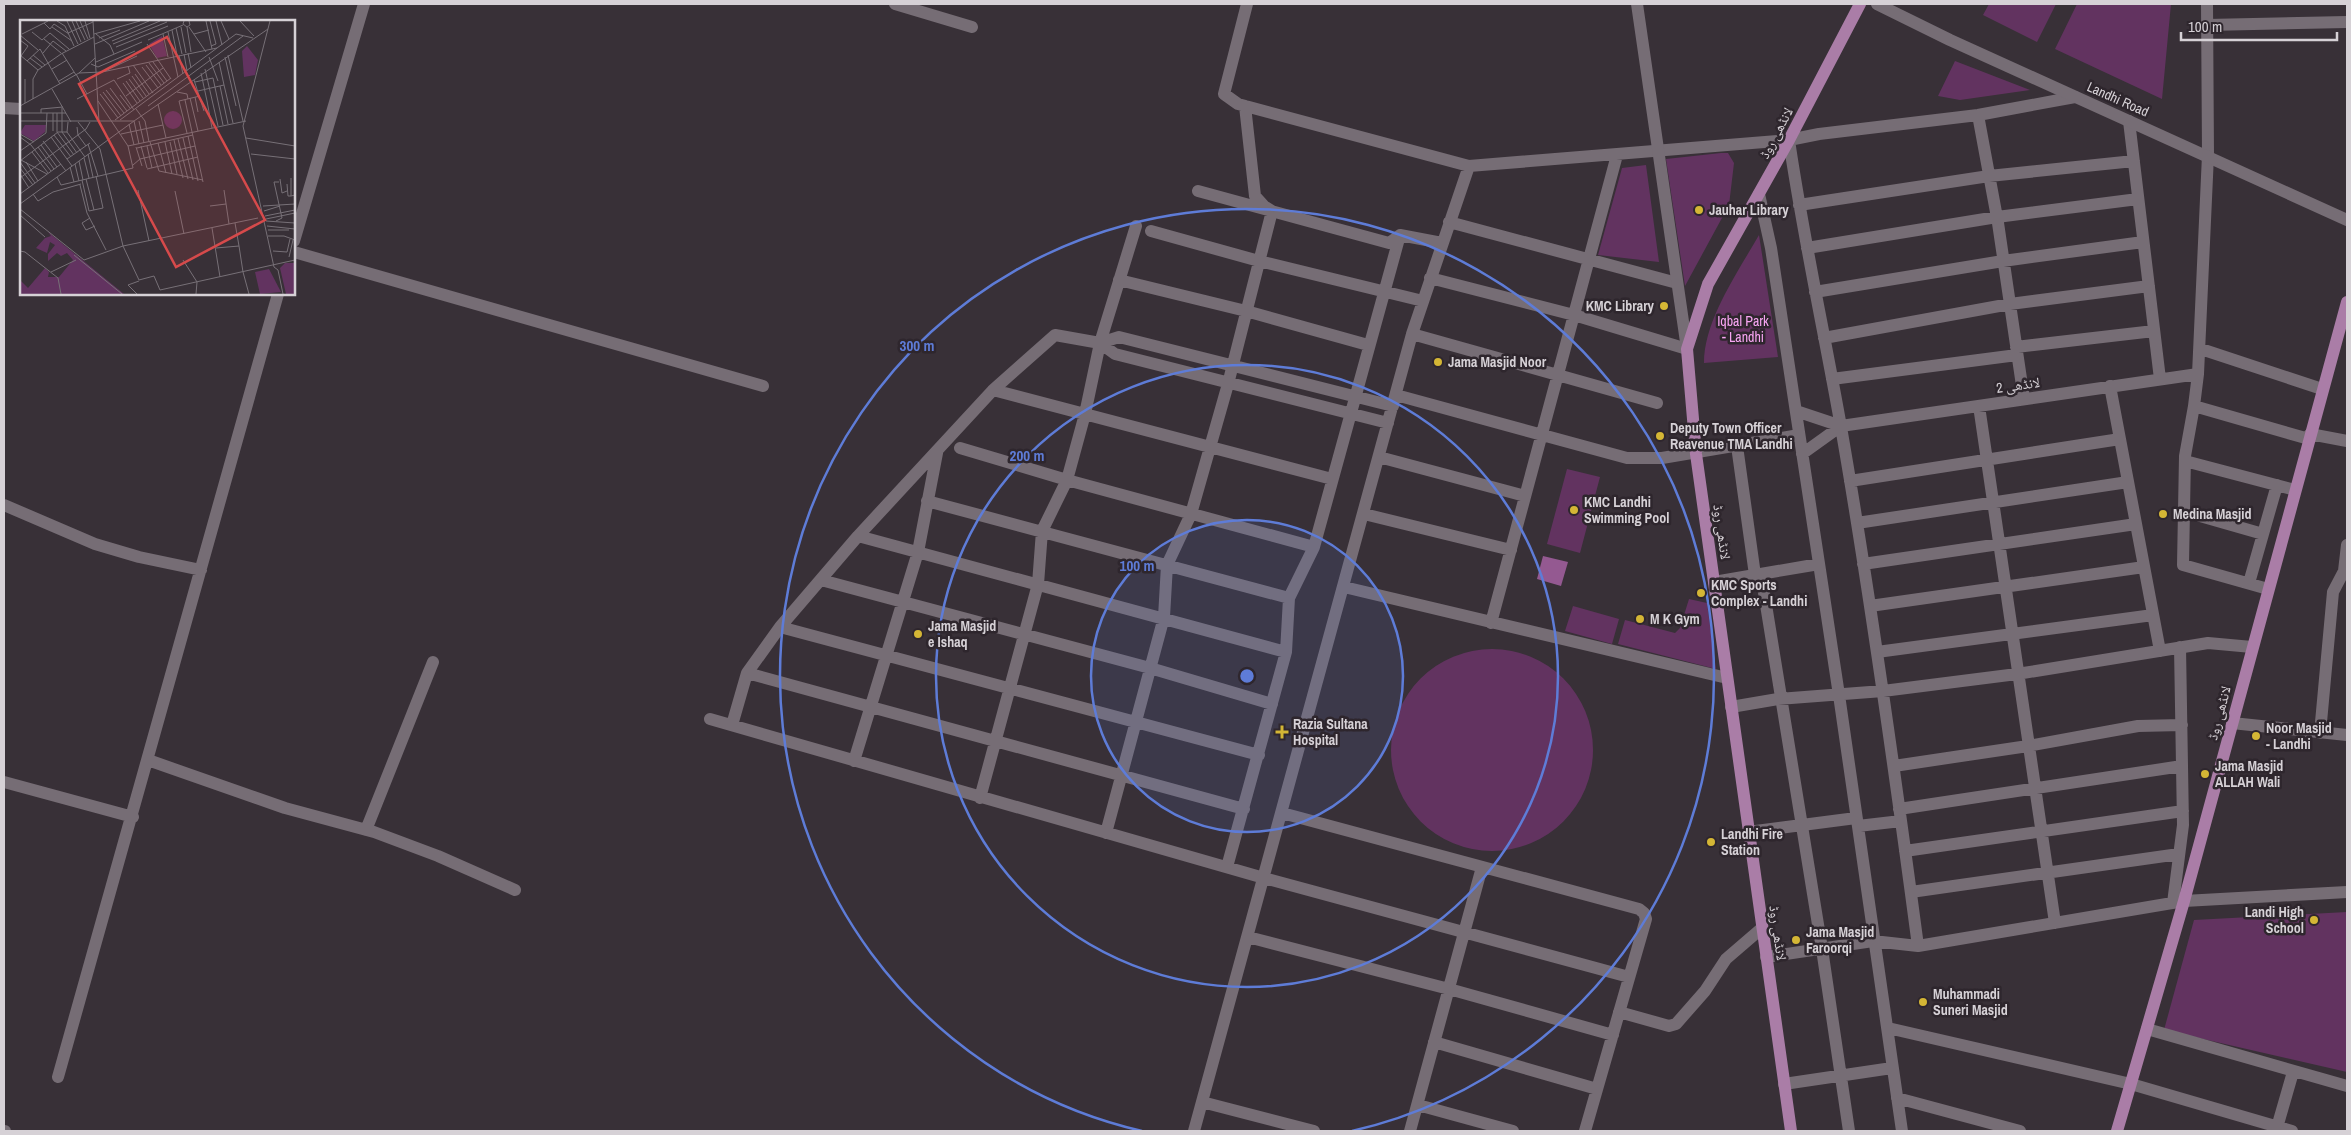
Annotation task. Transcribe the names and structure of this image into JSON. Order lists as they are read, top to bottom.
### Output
{
  "streets": {
    "main road": ["لانڈھی روڈ"],
    "street": ["Landhi Road", "لانڈھی 2"]
  },
  "parks": ["Iqbal Park - Landhi"],
  "places": {
    "other": [
      "Jauhar Library",
      "KMC Library",
      "Jama Masjid Noor",
      "Deputy Town Officer Reavenue TMA Landhi",
      "KMC Landhi Swimming Pool",
      "Medina Masjid",
      "KMC Sports Complex - Landhi",
      "M K Gym",
      "Jama Masjid e Ishaq",
      "Noor Masjid - Landhi",
      "Jama Masjid ALLAH Wali",
      "Landhi Fire Station",
      "Landi High School",
      "Jama Masjid Faroorqi",
      "Muhammadi Suneri Masjid"
    ],
    "health": ["Razia Sultana Hospital"]
  },
  "scale_bar": "100 m",
  "rings": ["300 m", "200 m", "100 m"]
}
